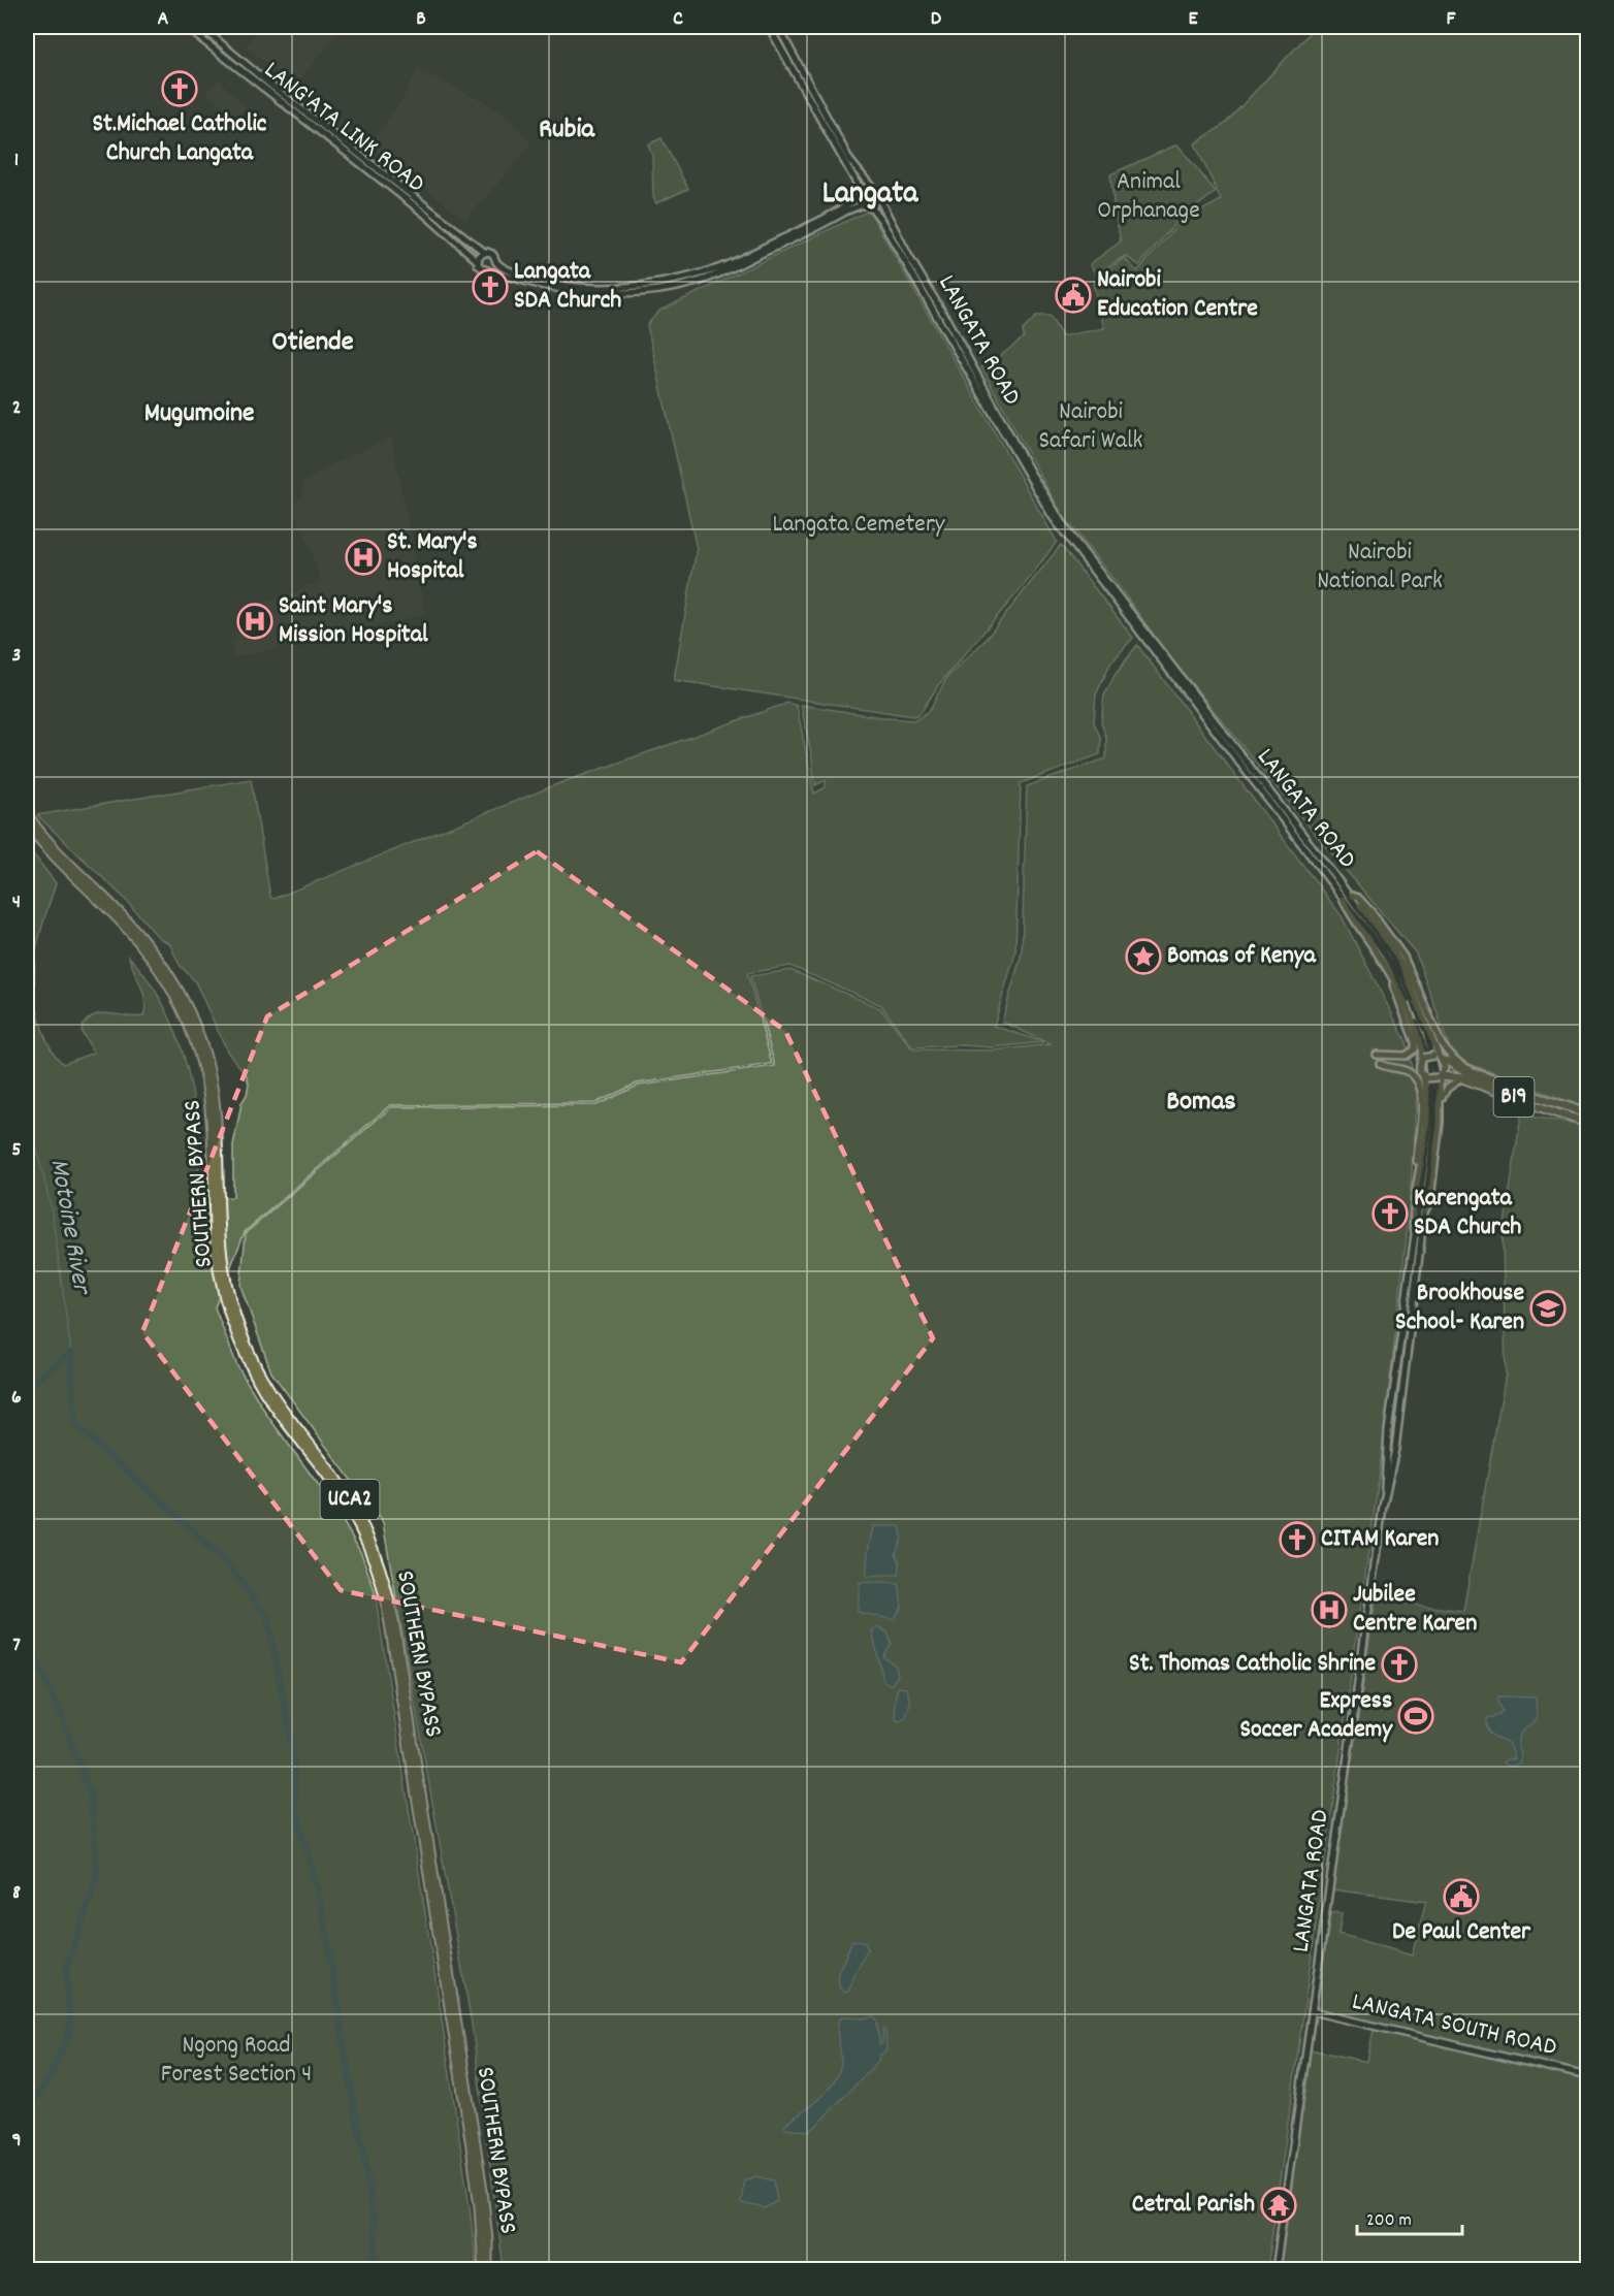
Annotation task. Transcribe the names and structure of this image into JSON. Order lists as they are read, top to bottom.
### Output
{
  "streets": {
    "highway": ["B19", "SOUTHERN BYPASS", "UCA2"],
    "main road": ["LANG'ATA LINK ROAD", "LANGATA ROAD", "LANGATA SOUTH ROAD"]
  },
  "crossings": [
    ["LANGATA ROAD", "LANGATA SOUTH ROAD"]
  ],
  "districts": [
    "Rubia",
    "Langata",
    "Otiende",
    "Mugumoine",
    "Bomas"
  ],
  "water": ["Motoine River"],
  "parks": [
    "Animal Orphanage",
    "Nairobi Safari Walk",
    "Langata Cemetery",
    "Nairobi National Park",
    "Ngong Road Forest Section 4"
  ],
  "places": {
    "church": [
      "St.Michael Catholic Church Langata",
      "Langata SDA Church",
      "Karengata SDA Church",
      "CITAM Karen",
      "St. Thomas Catholic Shrine"
    ],
    "public building": ["Nairobi Education Centre", "De Paul Center"],
    "hospital": ["St. Mary's Hospital", "Saint Mary's Mission Hospital", "Jubilee Centre Karen"],
    "place": ["Bomas of Kenya"],
    "school or university": ["Brookhouse School- Karen"],
    "sports": ["Express Soccer Academy"],
    "temple": ["Cetral Parish"]
  },
  "scale_bar": "200 m",
  "grid": {
    "columns": [
      "A",
      "B",
      "C",
      "D",
      "E",
      "F"
    ],
    "rows": [
      "1",
      "2",
      "3",
      "4",
      "5",
      "6",
      "7",
      "8",
      "9"
    ]
  }
}
